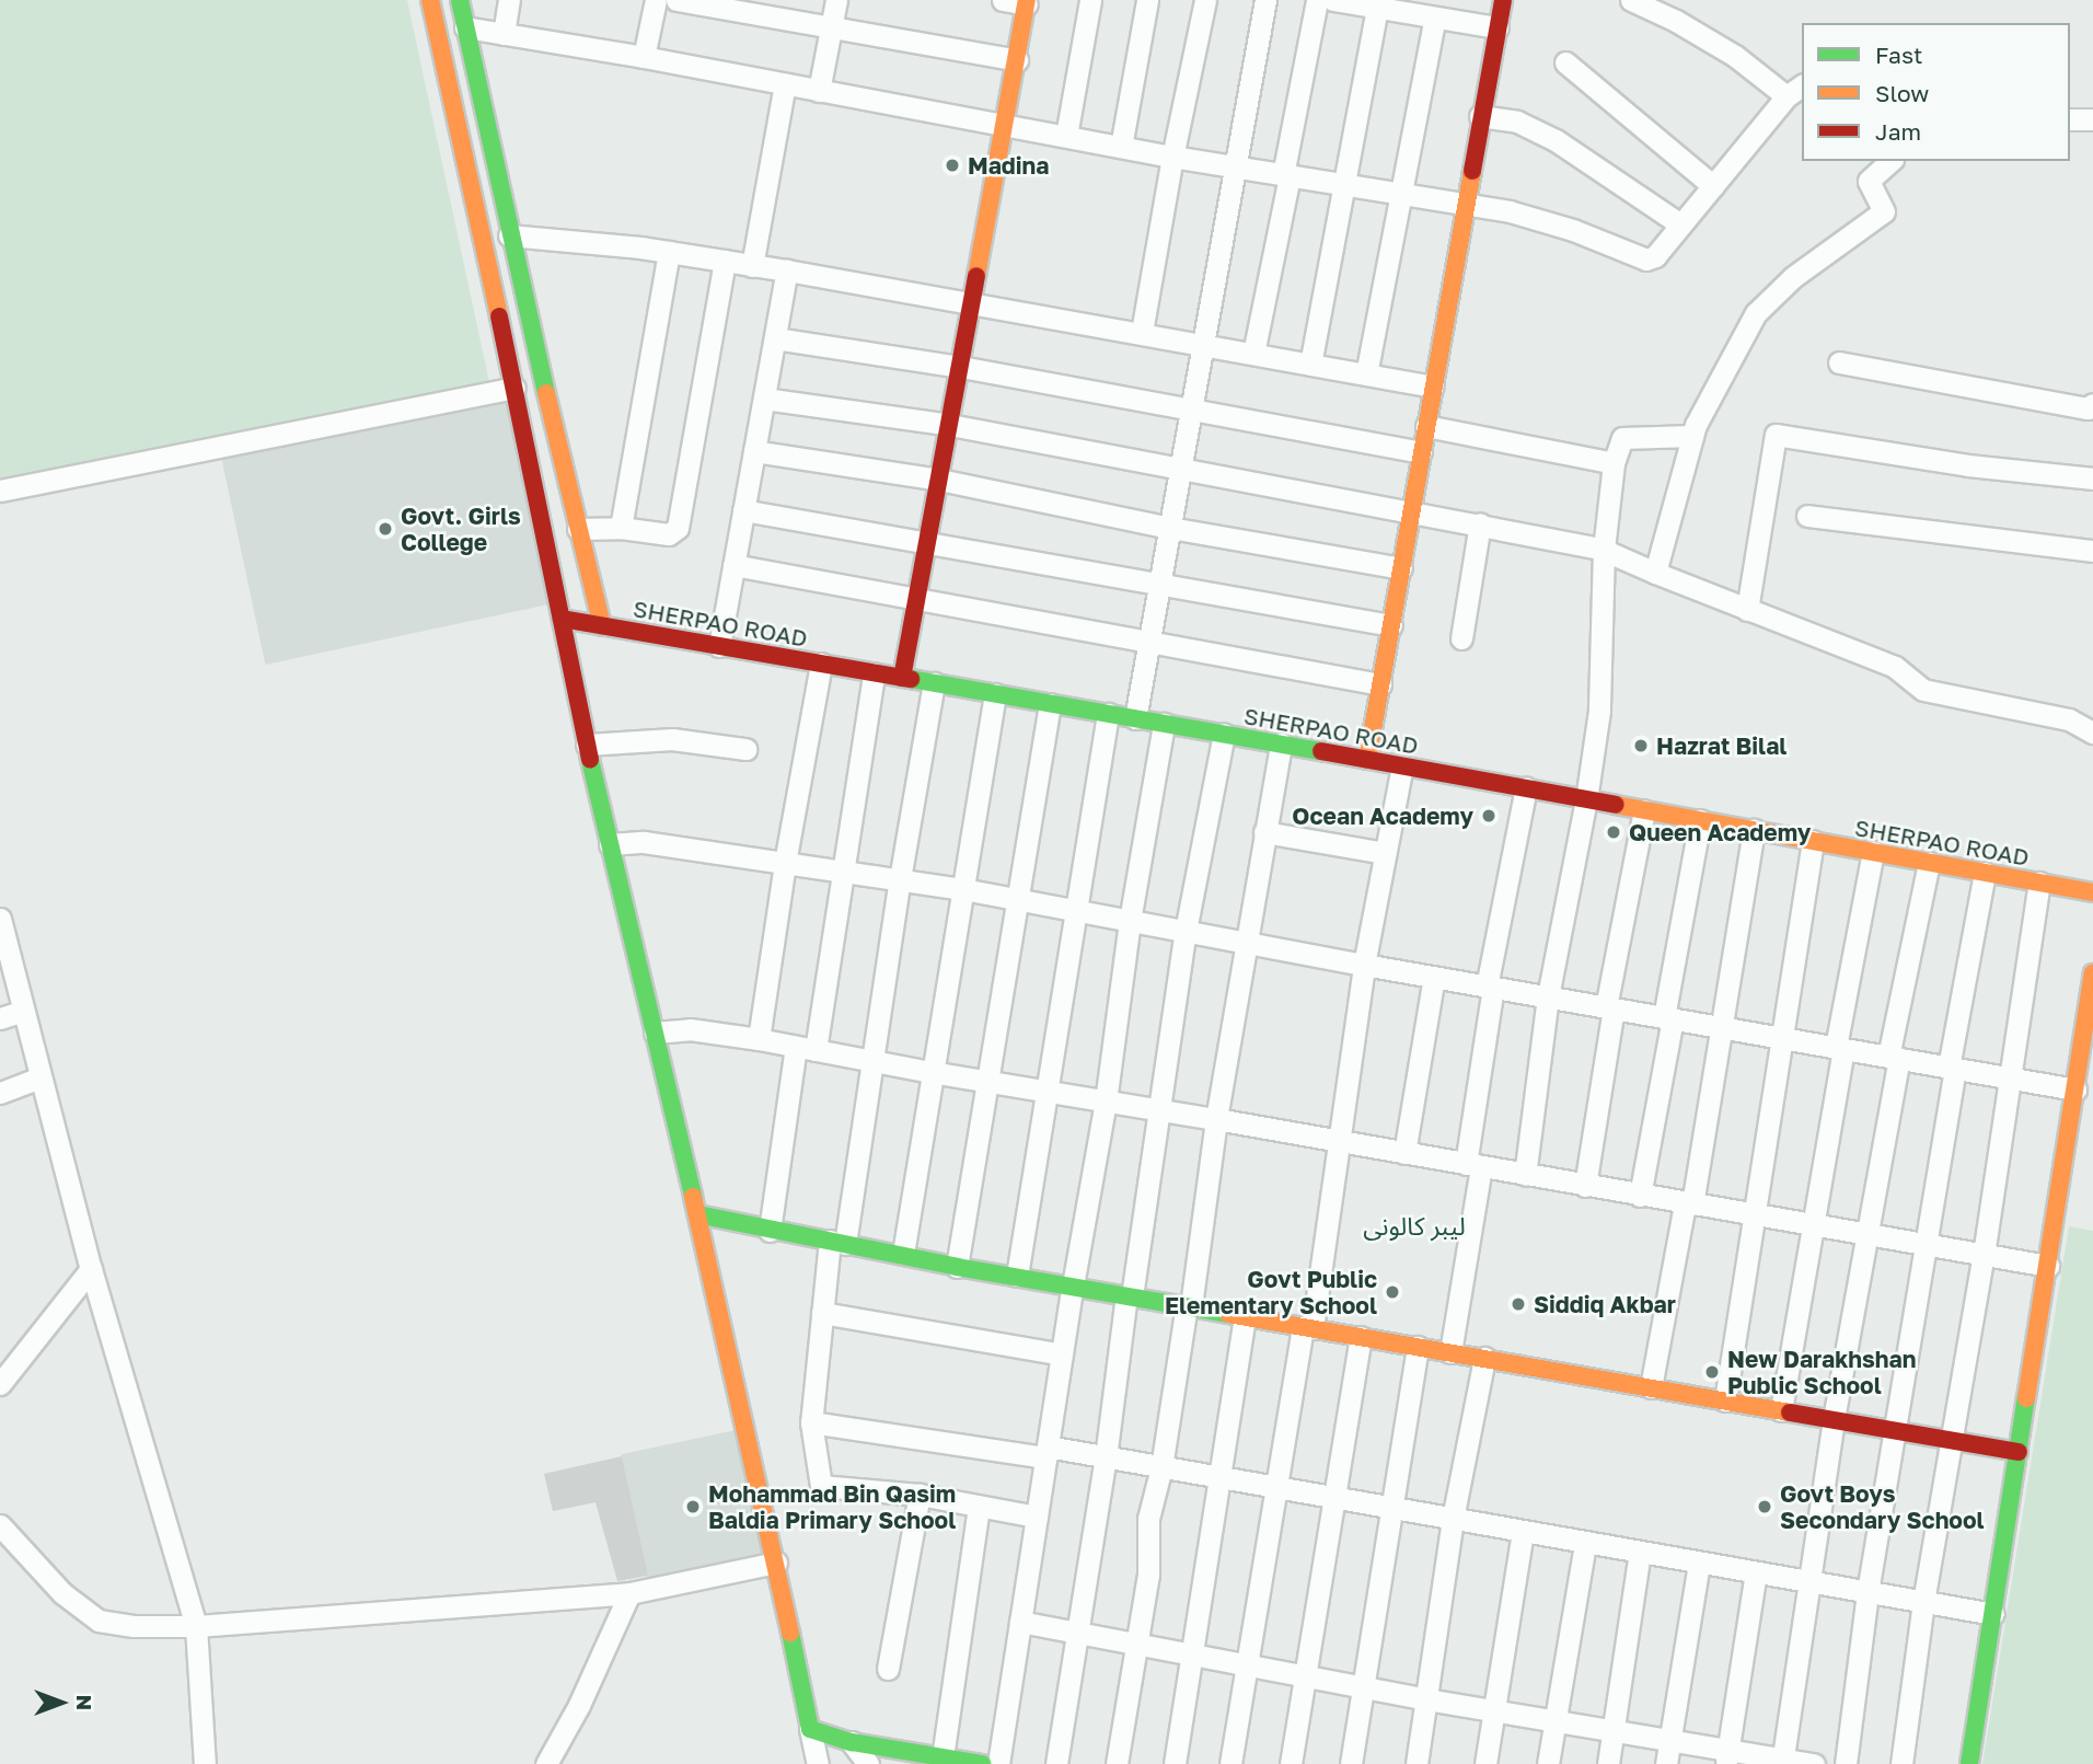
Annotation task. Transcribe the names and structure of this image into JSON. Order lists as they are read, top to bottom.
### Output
{
  "streets": {
    "street": ["SHERPAO ROAD"]
  },
  "districts": ["لیبر کالونی"],
  "places": [
    "Madina",
    "Govt. Girls College",
    "Hazrat Bilal",
    "Ocean Academy",
    "Queen Academy",
    "Govt Public Elementary School",
    "Siddiq Akbar",
    "New Darakhshan Public School",
    "Mohammad Bin Qasim Baldia Primary School",
    "Govt Boys Secondary School"
  ],
  "legend": ["Fast", "Slow", "Jam"],
  "north": "right"
}
